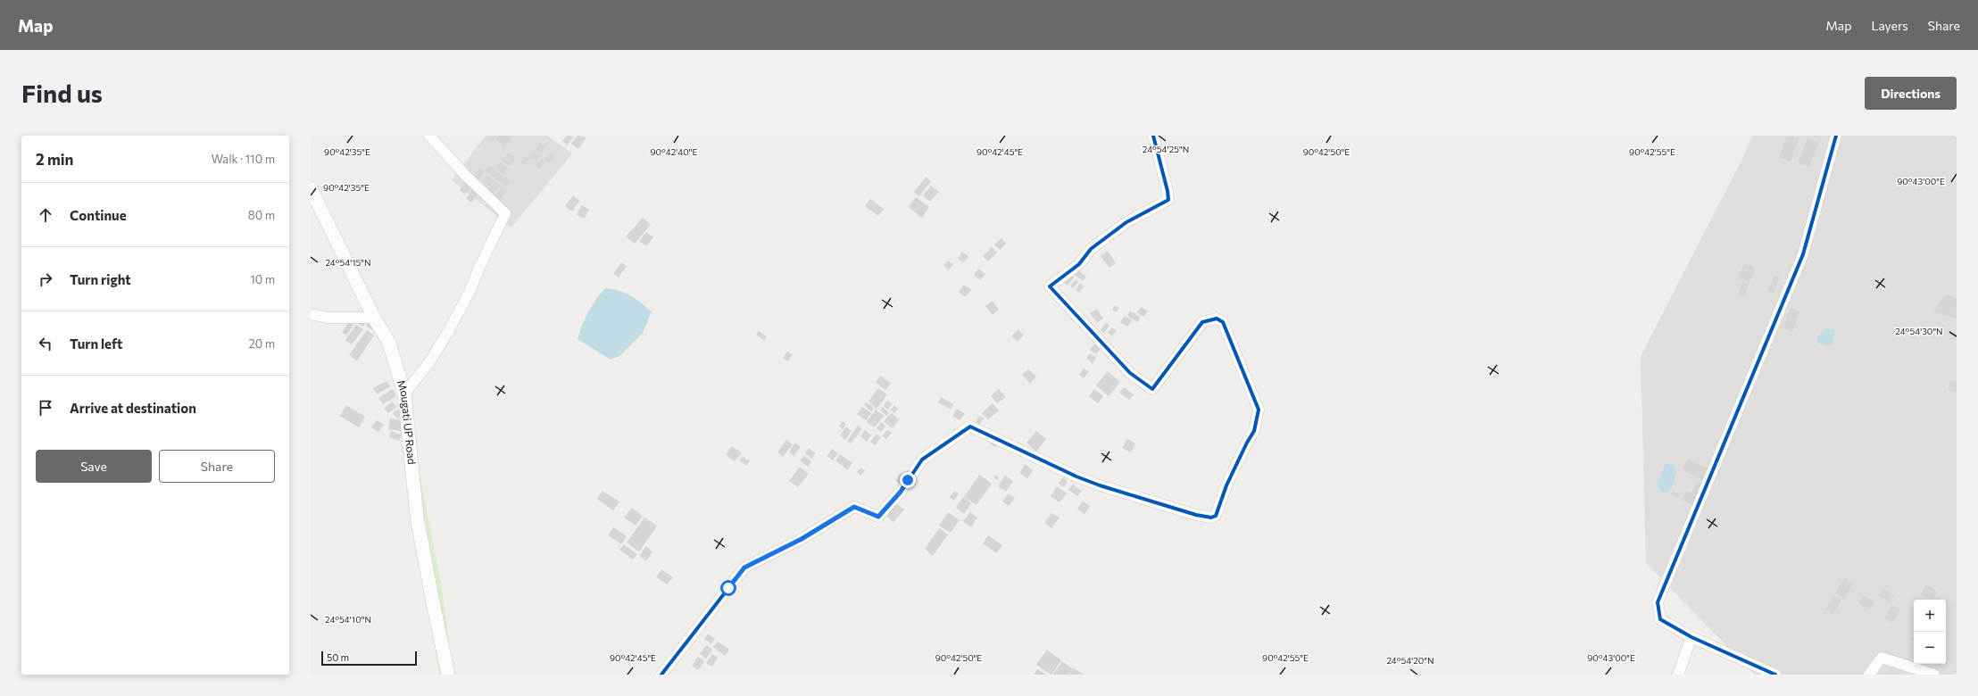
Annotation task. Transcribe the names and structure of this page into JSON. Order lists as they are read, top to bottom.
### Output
{
  "streets": {
    "street": ["Mougati UP Road"]
  },
  "scale_bar": "50 m",
  "page": {
    "header": "Map",
    "nav": ["Map", "Layers", "Share"],
    "buttons": [
      "Directions",
      ["Save", "Share"]
    ],
    "title": "Find us",
    "heading": ["2 min", "Walk · 110 m"],
    "list": [
      ["Continue", "80 m"],
      ["Turn right", "10 m"],
      ["Turn left", "20 m"],
      "Arrive at destination"
    ],
    "map_buttons": ["+", "−"],
    "scale": "50 m"
  },
  "coordinates": [
    "24°54'25\"N",
    "90°42'35\"E",
    "90°42'40\"E",
    "90°42'45\"E",
    "90°42'50\"E",
    "90°42'55\"E",
    "90°43'00\"E",
    "24°54'15\"N",
    "24°54'30\"N",
    "24°54'10\"N",
    "24°54'20\"N"
  ]
}
